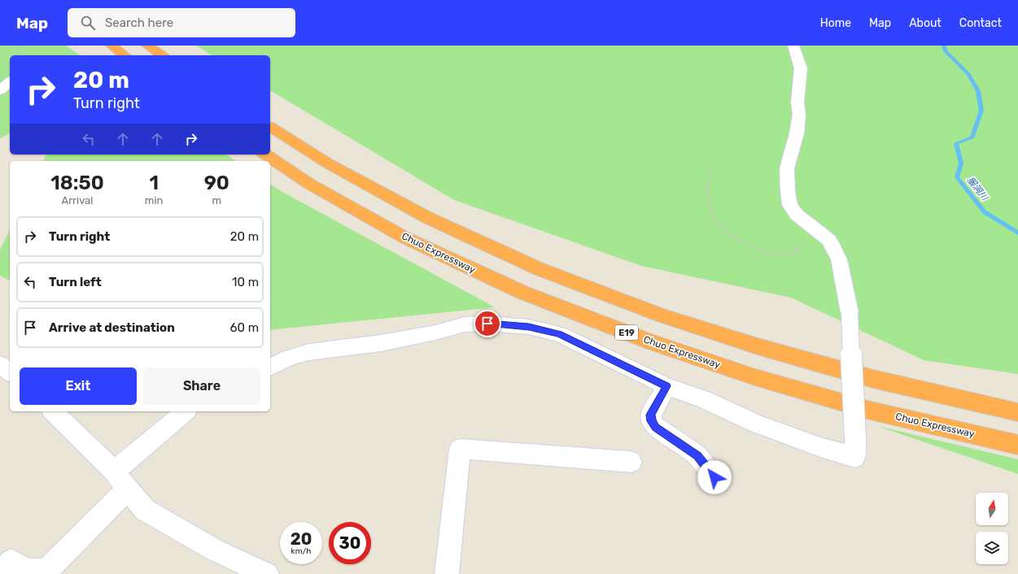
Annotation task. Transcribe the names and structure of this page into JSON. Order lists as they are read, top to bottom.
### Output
{
  "streets": {
    "highway": ["Chuo Expressway", "E19"]
  },
  "water": ["服洞川"],
  "north": "top",
  "page": {
    "header": "Map",
    "search": "Search here",
    "nav": [
      "Home",
      "Map",
      "About",
      "Contact"
    ],
    "turn": ["20 m", "Turn right"],
    "eta": [
      "18:50",
      "Arrival",
      "1",
      "min",
      "90",
      "m"
    ],
    "list": [
      {
        "name": "Turn right",
        "value": "20 m"
      },
      {
        "name": "Turn left",
        "value": "10 m"
      },
      {
        "name": "Arrive at destination",
        "value": "60 m"
      }
    ],
    "buttons": ["Exit", "Share"],
    "speed": "20 km/h",
    "limit": "30"
  }
}
